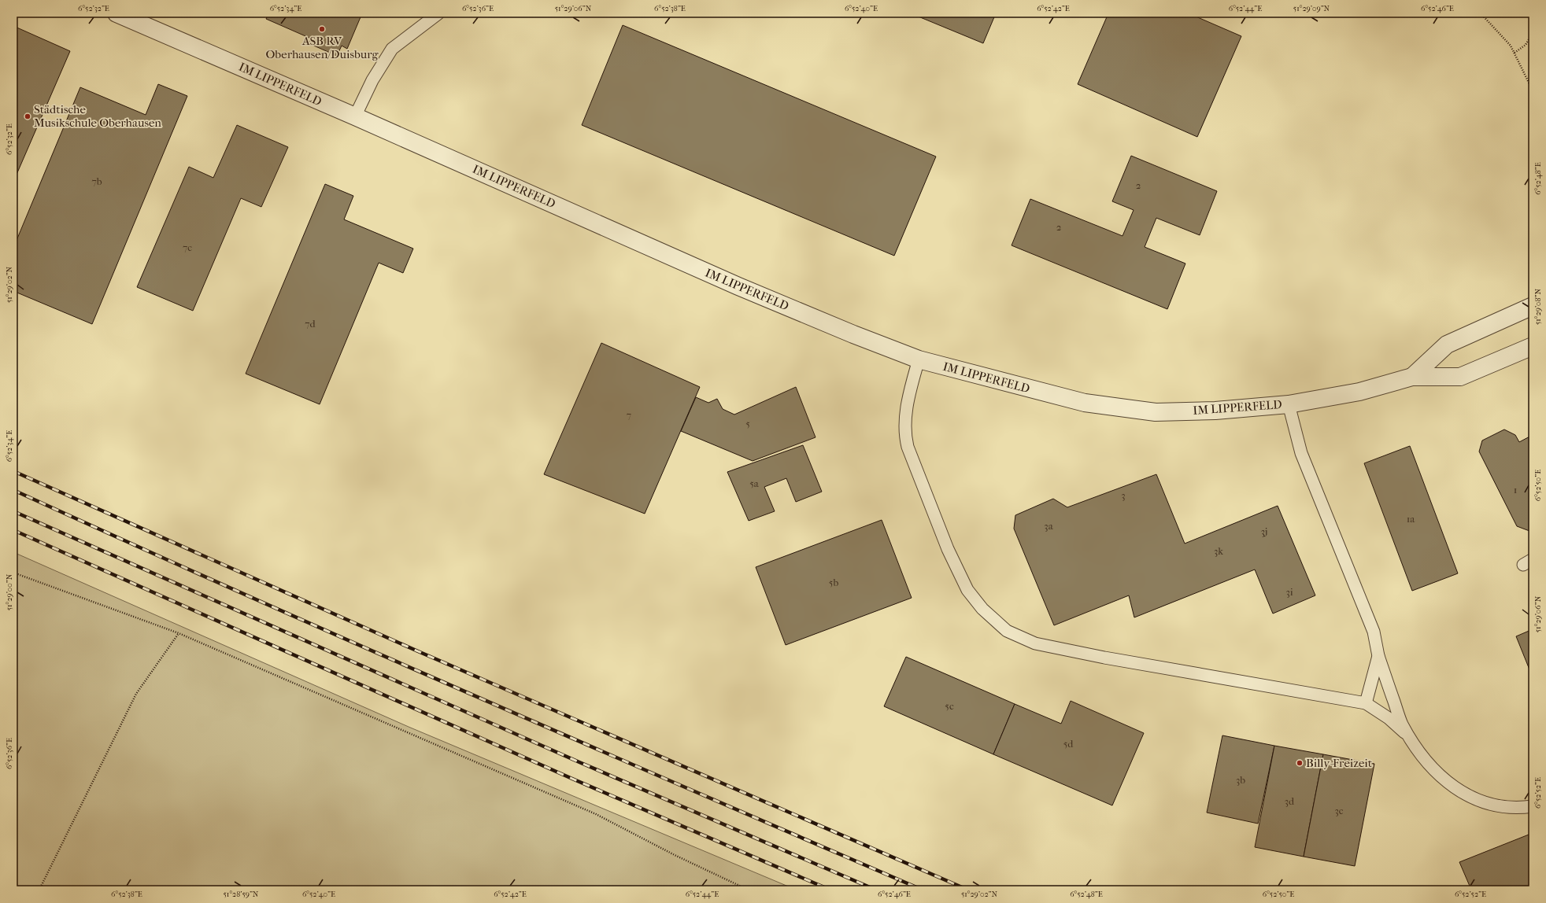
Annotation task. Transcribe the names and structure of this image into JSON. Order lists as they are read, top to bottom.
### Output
{
  "streets": {
    "street": ["IM LIPPERFELD"]
  },
  "places": ["ASB RV Oberhausen/Duisburg", "Städtische Musikschule Oberhausen", "Billy-Freizeit"],
  "house_numbers": [
    "7b",
    "2",
    "2",
    "7c",
    "7d",
    "7",
    "5",
    "5a",
    "1",
    "3",
    "1a",
    "3a",
    "3j",
    "3k",
    "5b",
    "3i",
    "5c",
    "5d",
    "3b",
    "3d",
    "3c"
  ],
  "coordinates": [
    "6°52'32\"E",
    "6°52'34\"E",
    "6°52'36\"E",
    "51°29'06\"N",
    "6°52'38\"E",
    "6°52'40\"E",
    "6°52'42\"E",
    "6°52'44\"E",
    "51°29'09\"N",
    "6°52'46\"E",
    "6°52'48\"E",
    "51°29'02\"N",
    "51°29'08\"N",
    "6°52'50\"E",
    "51°29'00\"N",
    "6°52'52\"E",
    "51°28'59\"N"
  ]
}
